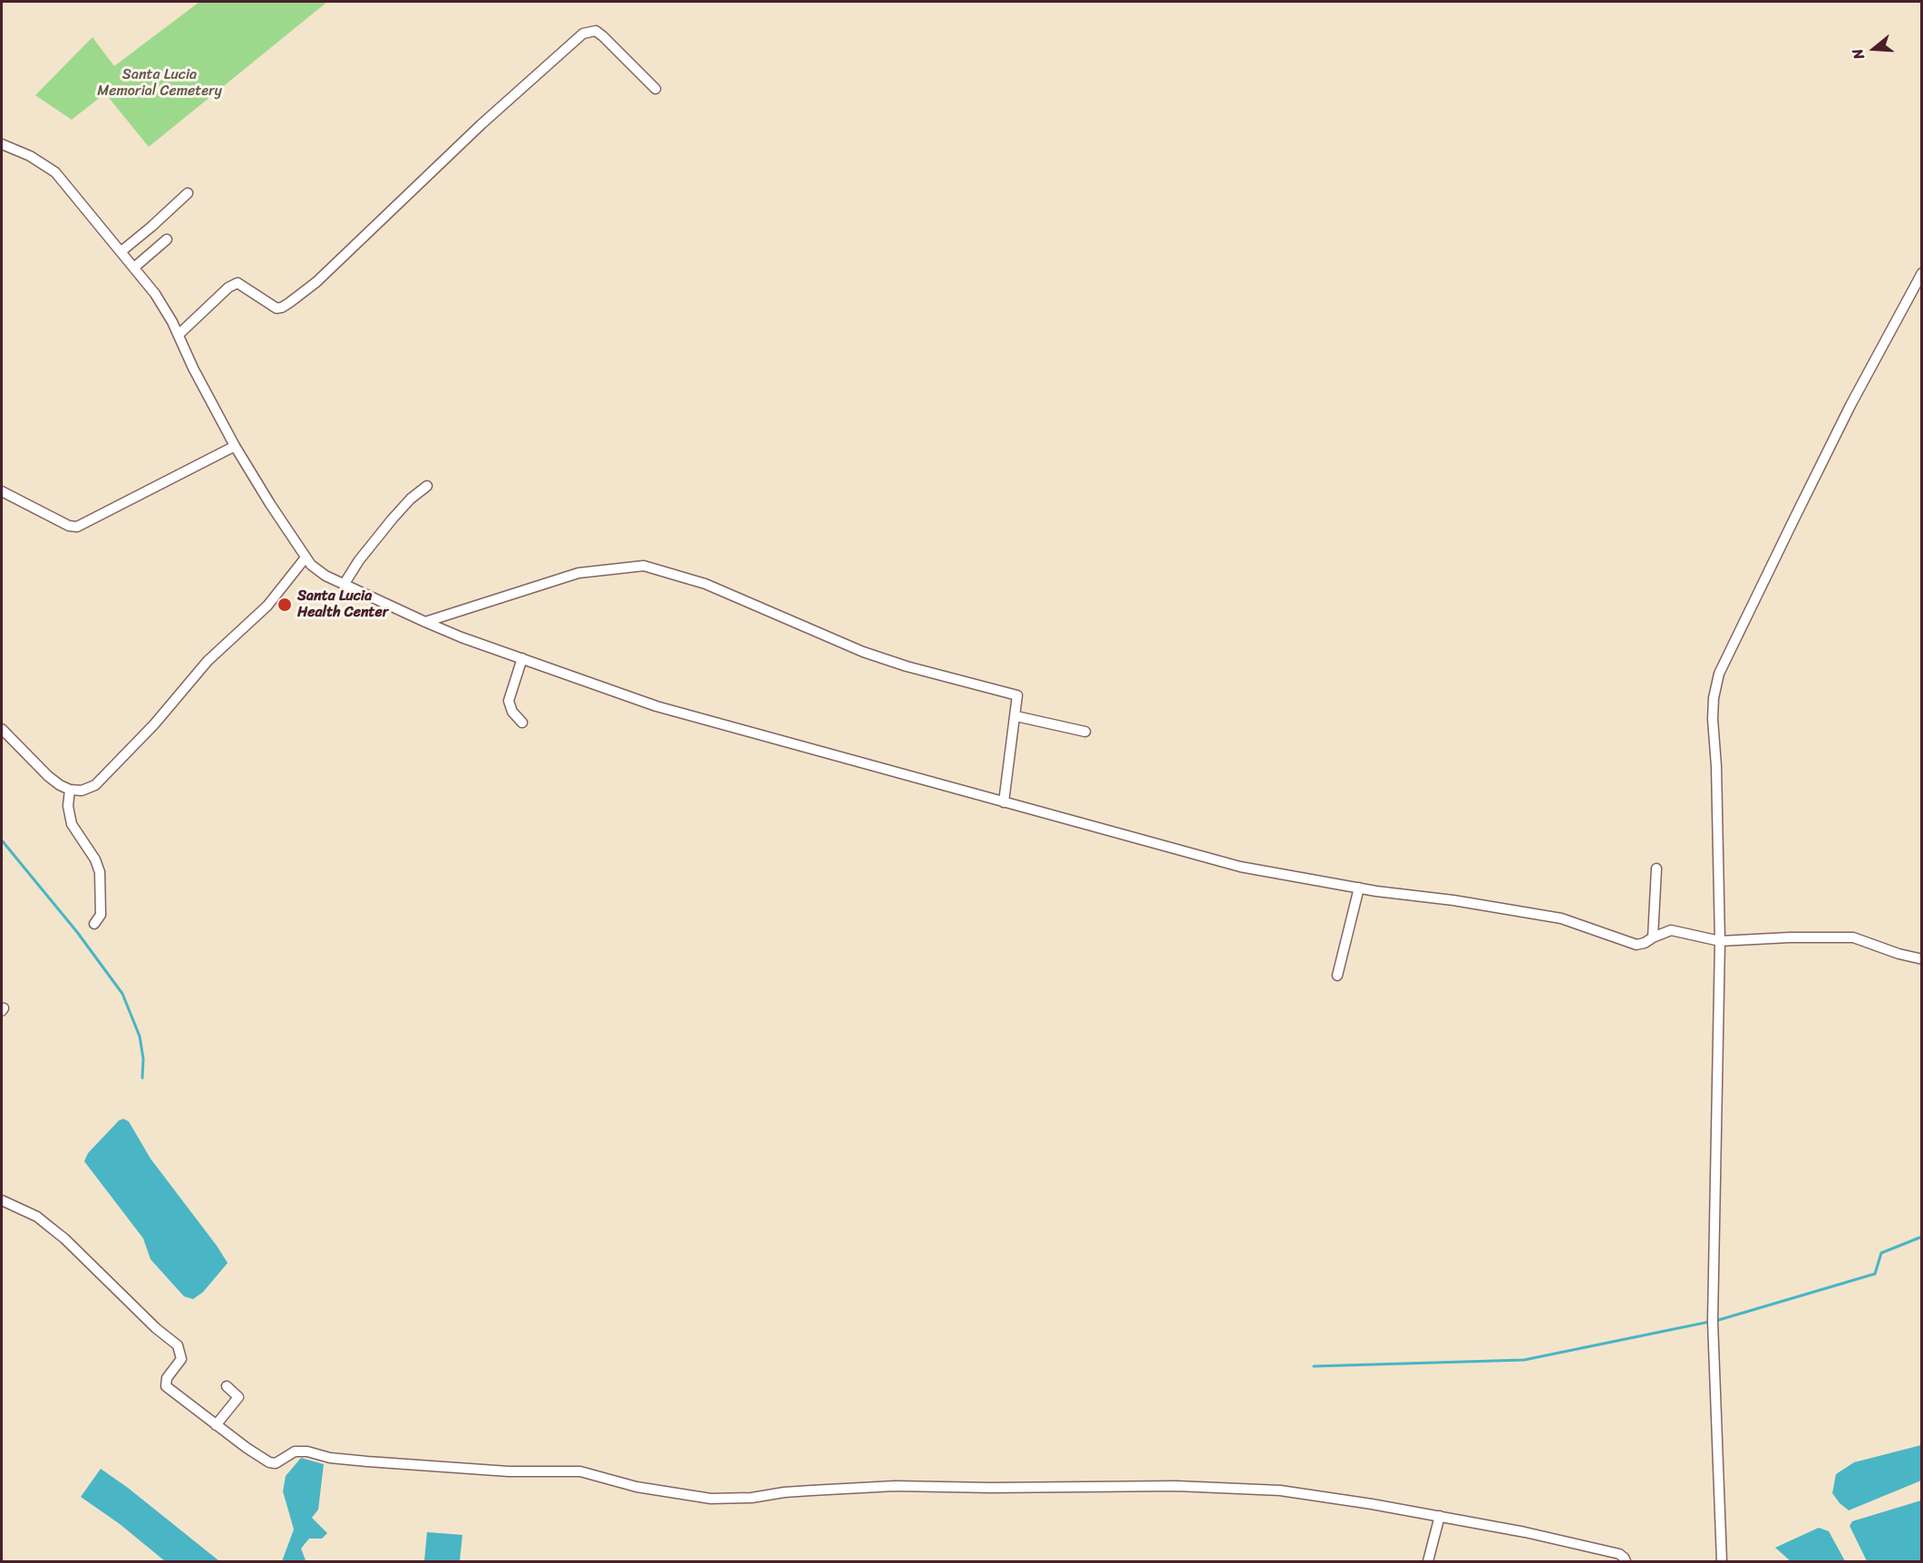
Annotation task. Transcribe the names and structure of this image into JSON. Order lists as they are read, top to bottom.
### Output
{
  "parks": ["Santa Lucia Memorial Cemetery"],
  "places": ["Santa Lucia Health Center"],
  "north": "left"
}
